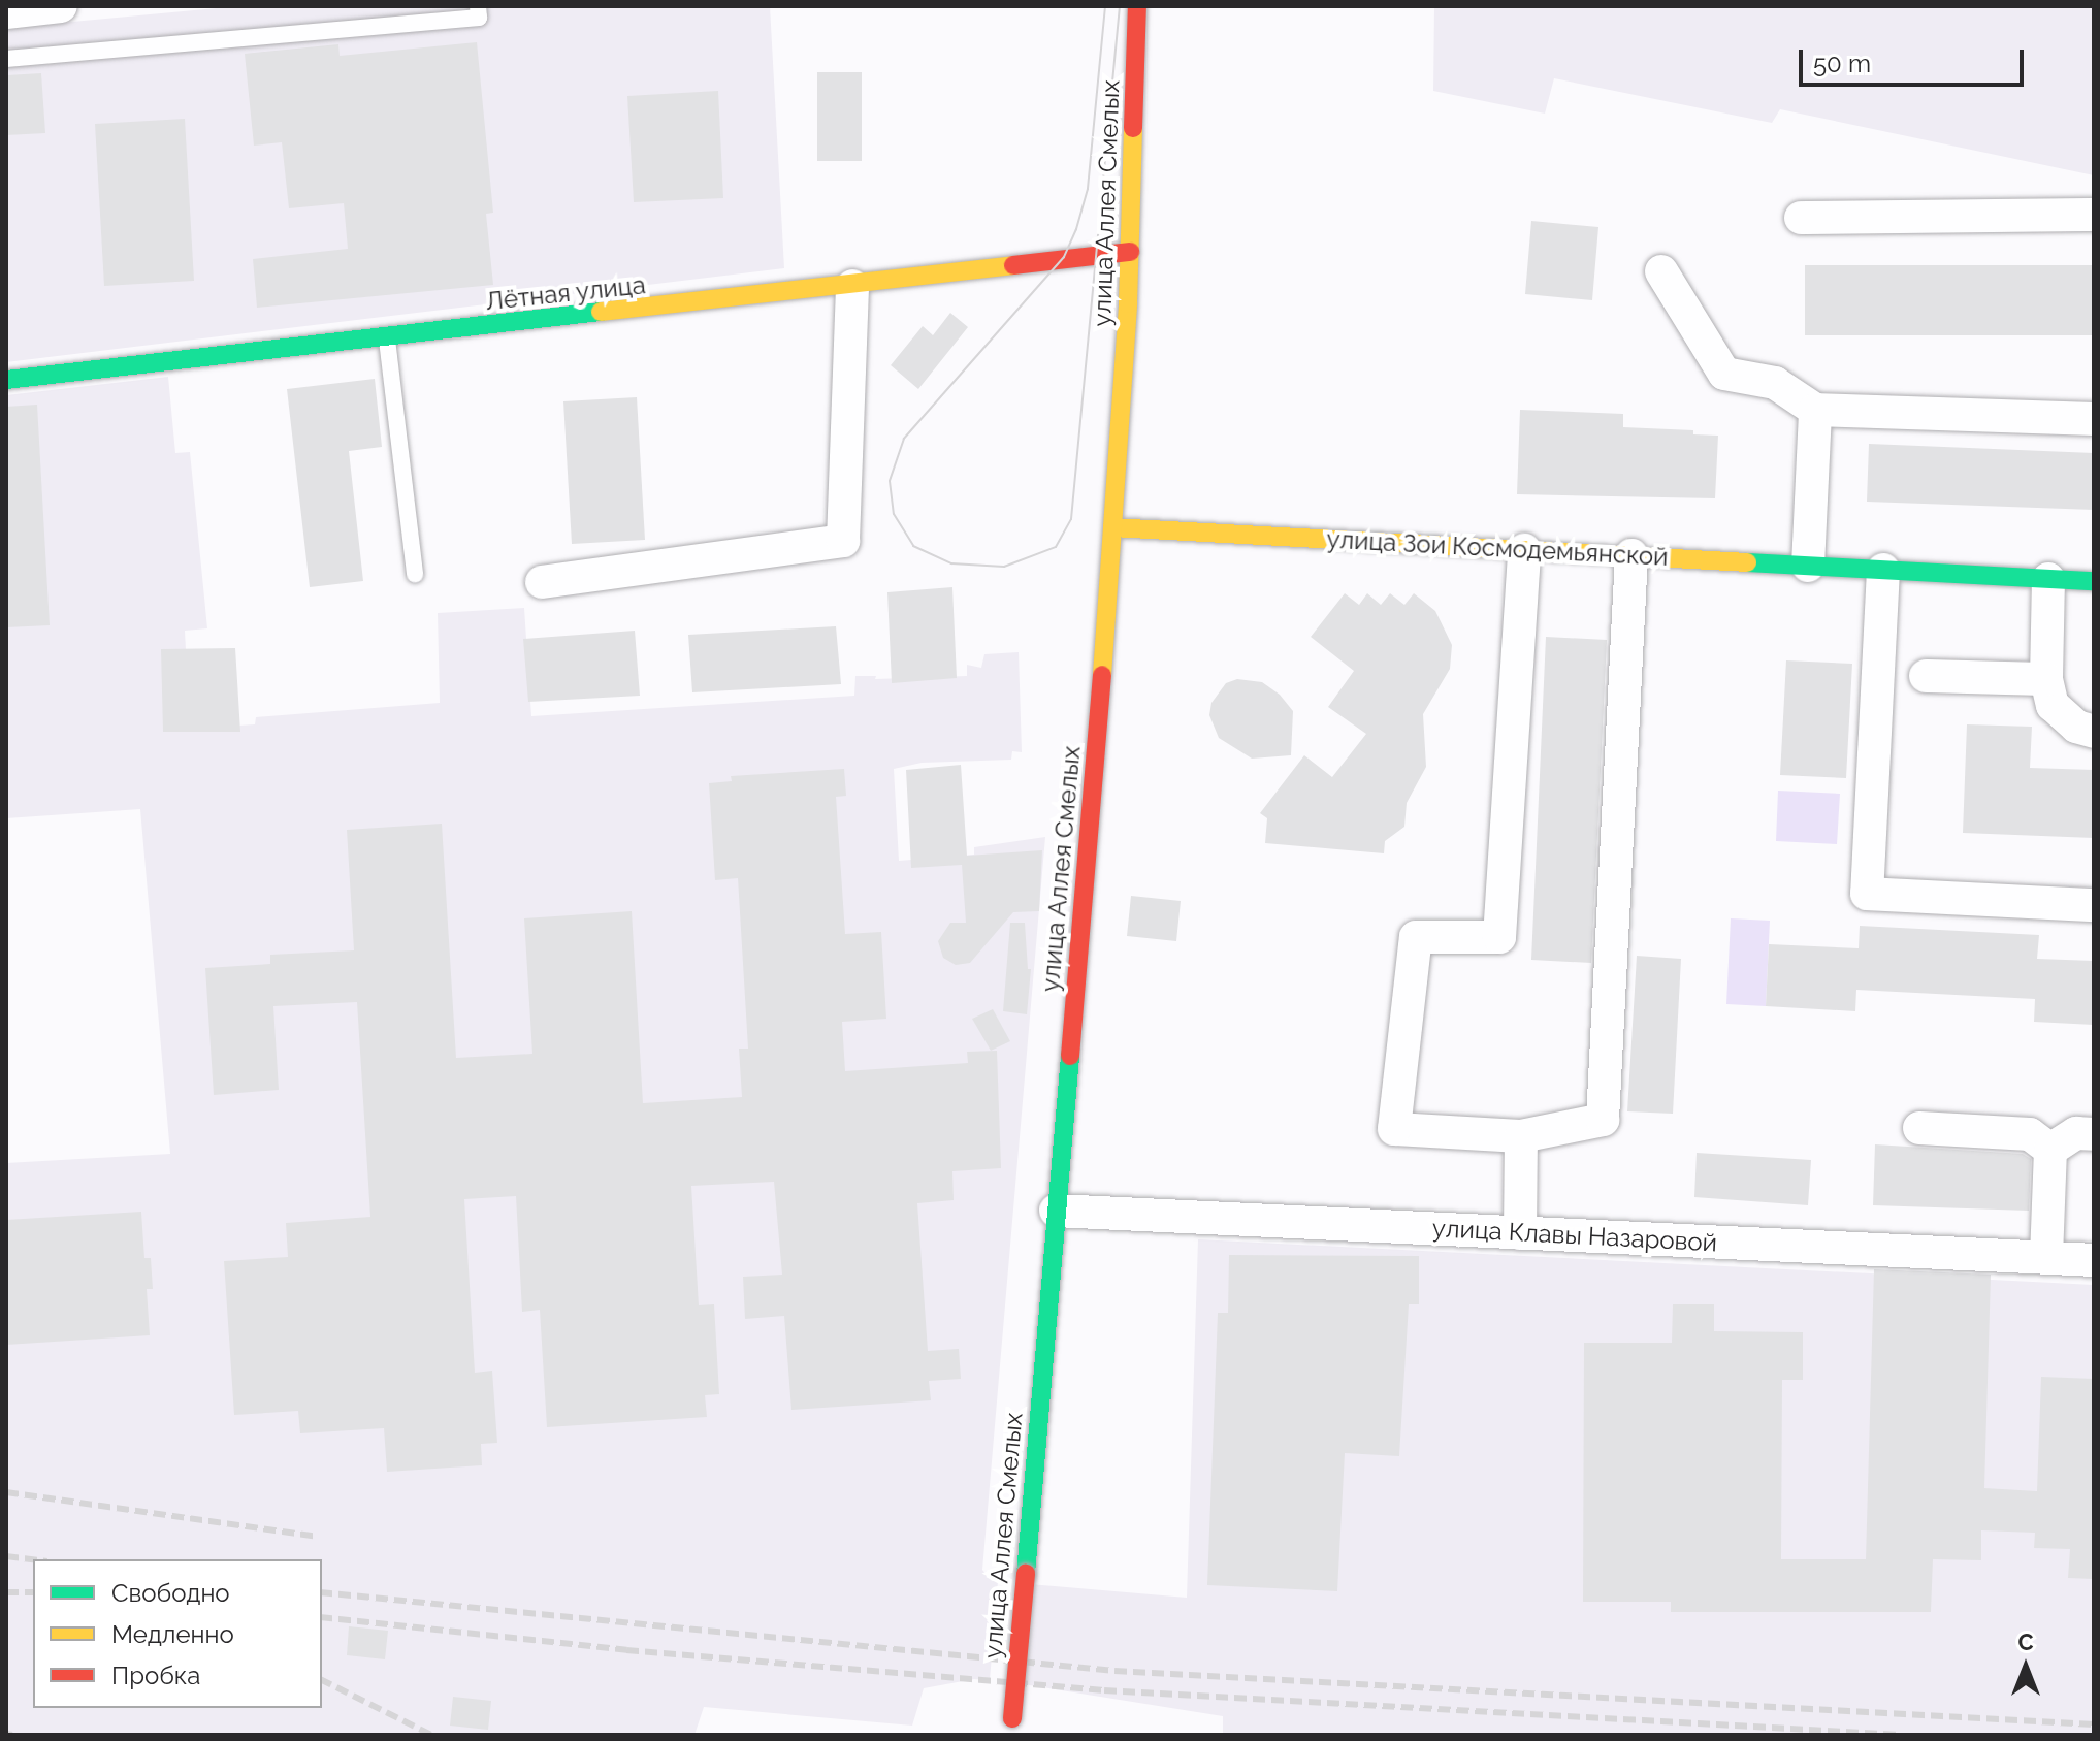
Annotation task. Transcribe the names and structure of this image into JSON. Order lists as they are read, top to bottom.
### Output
{
  "streets": {
    "main road": ["улица Аллея Смелых", "Лётная улица", "улица Зои Космодемьянской"],
    "street": ["улица Клавы Назаровой"]
  },
  "crossings": [
    ["улица Аллея Смелых", "Лётная улица"],
    ["улица Аллея Смелых", "улица Зои Космодемьянской"],
    ["улица Аллея Смелых", "улица Клавы Назаровой"]
  ],
  "legend": ["Свободно", "Медленно", "Пробка"],
  "scale_bar": "50 m",
  "north": "top"
}
